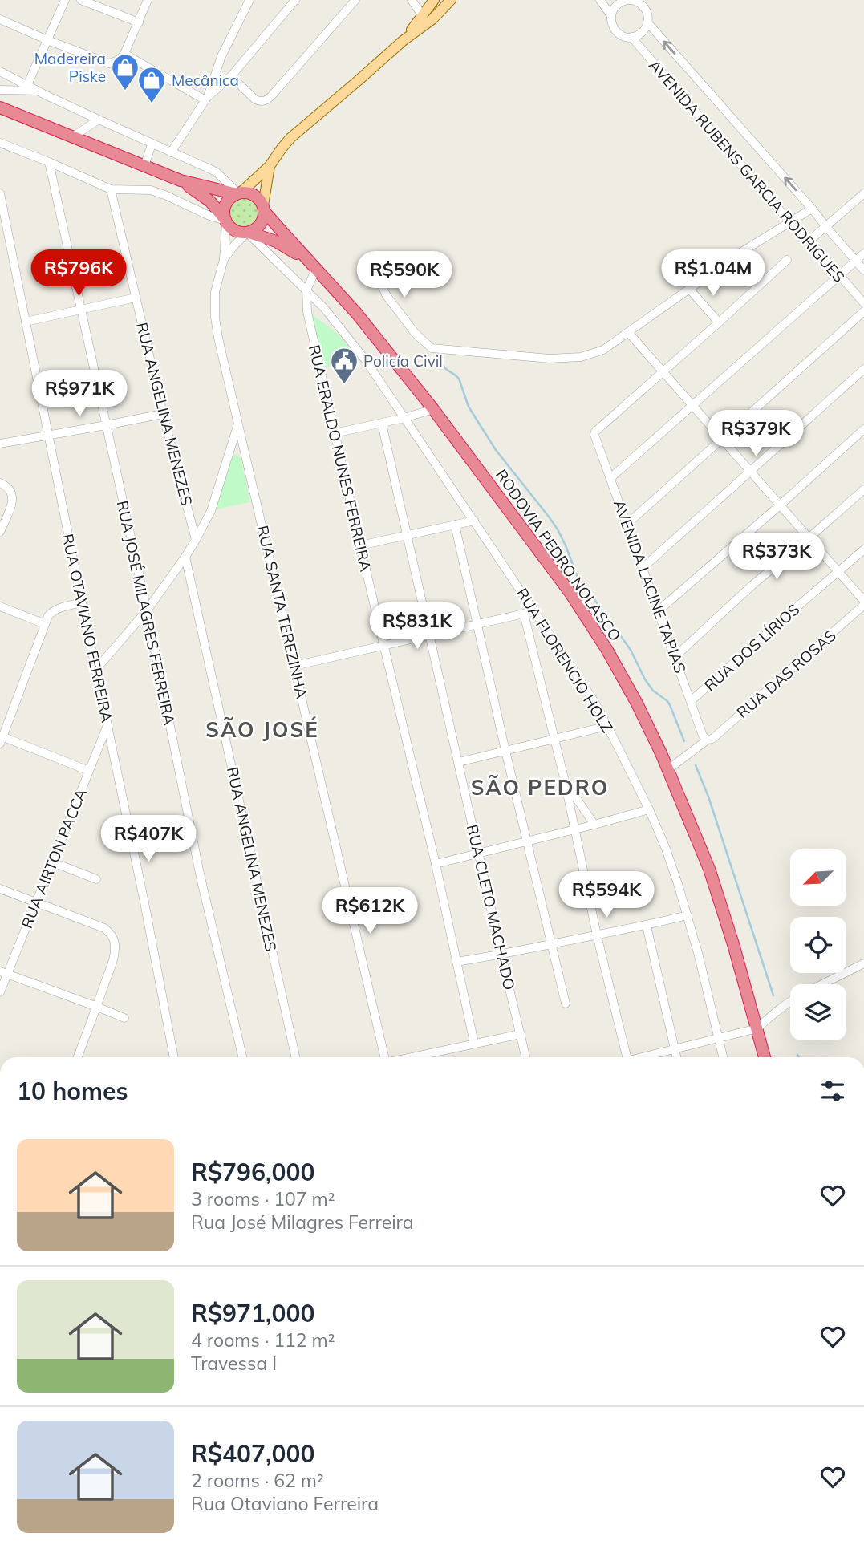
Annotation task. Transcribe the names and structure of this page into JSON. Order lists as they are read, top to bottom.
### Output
{
  "streets": {
    "highway": ["RODOVIA PEDRO NOLASCO"],
    "street": [
      "AVENIDA RUBENS GARCIA RODRIGUES",
      "RUA ANGELINA MENEZES",
      "RUA ERALDO NUNES FERREIRA",
      "AVENIDA LACINE TAPIAS",
      "RUA SANTA TEREZINHA",
      "RUA JOSÉ MILAGRES FERREIRA",
      "RUA OTAVIANO FERREIRA",
      "RUA DOS LÍRIOS",
      "RUA FLORENCIO HOLZ",
      "RUA DAS ROSAS",
      "RUA AIRTON PACCA",
      "RUA CLETO MACHADO"
    ]
  },
  "crossings": [
    ["RUA ERALDO NUNES FERREIRA", "RODOVIA PEDRO NOLASCO"],
    ["RUA ERALDO NUNES FERREIRA", "RUA FLORENCIO HOLZ"],
    ["RODOVIA PEDRO NOLASCO", "RUA FLORENCIO HOLZ"],
    ["RODOVIA PEDRO NOLASCO", "RUA DAS ROSAS"],
    ["AVENIDA LACINE TAPIAS", "RUA DOS LÍRIOS"],
    ["AVENIDA LACINE TAPIAS", "RUA DAS ROSAS"],
    ["RUA OTAVIANO FERREIRA", "RUA AIRTON PACCA"]
  ],
  "districts": ["SÃO JOSÉ", "SÃO PEDRO"],
  "places": {
    "shop": ["Madereira Piske", "Mecânica"],
    "public building": ["Policía Civil"]
  },
  "north": "bottom left",
  "page": {
    "price": [
      "R$796K",
      "R$1.04M",
      "R$590K",
      "R$971K",
      "R$379K",
      "R$373K",
      "R$831K",
      "R$407K",
      "R$594K",
      "R$612K"
    ],
    "heading": "10 homes",
    "list": [
      {
        "name": "R$796,000",
        "note": "3 rooms · 107 m² · Rua José Milagres Ferreira"
      },
      {
        "name": "R$971,000",
        "note": "4 rooms · 112 m² · Travessa I"
      },
      {
        "name": "R$407,000",
        "note": "2 rooms · 62 m² · Rua Otaviano Ferreira"
      }
    ]
  }
}
